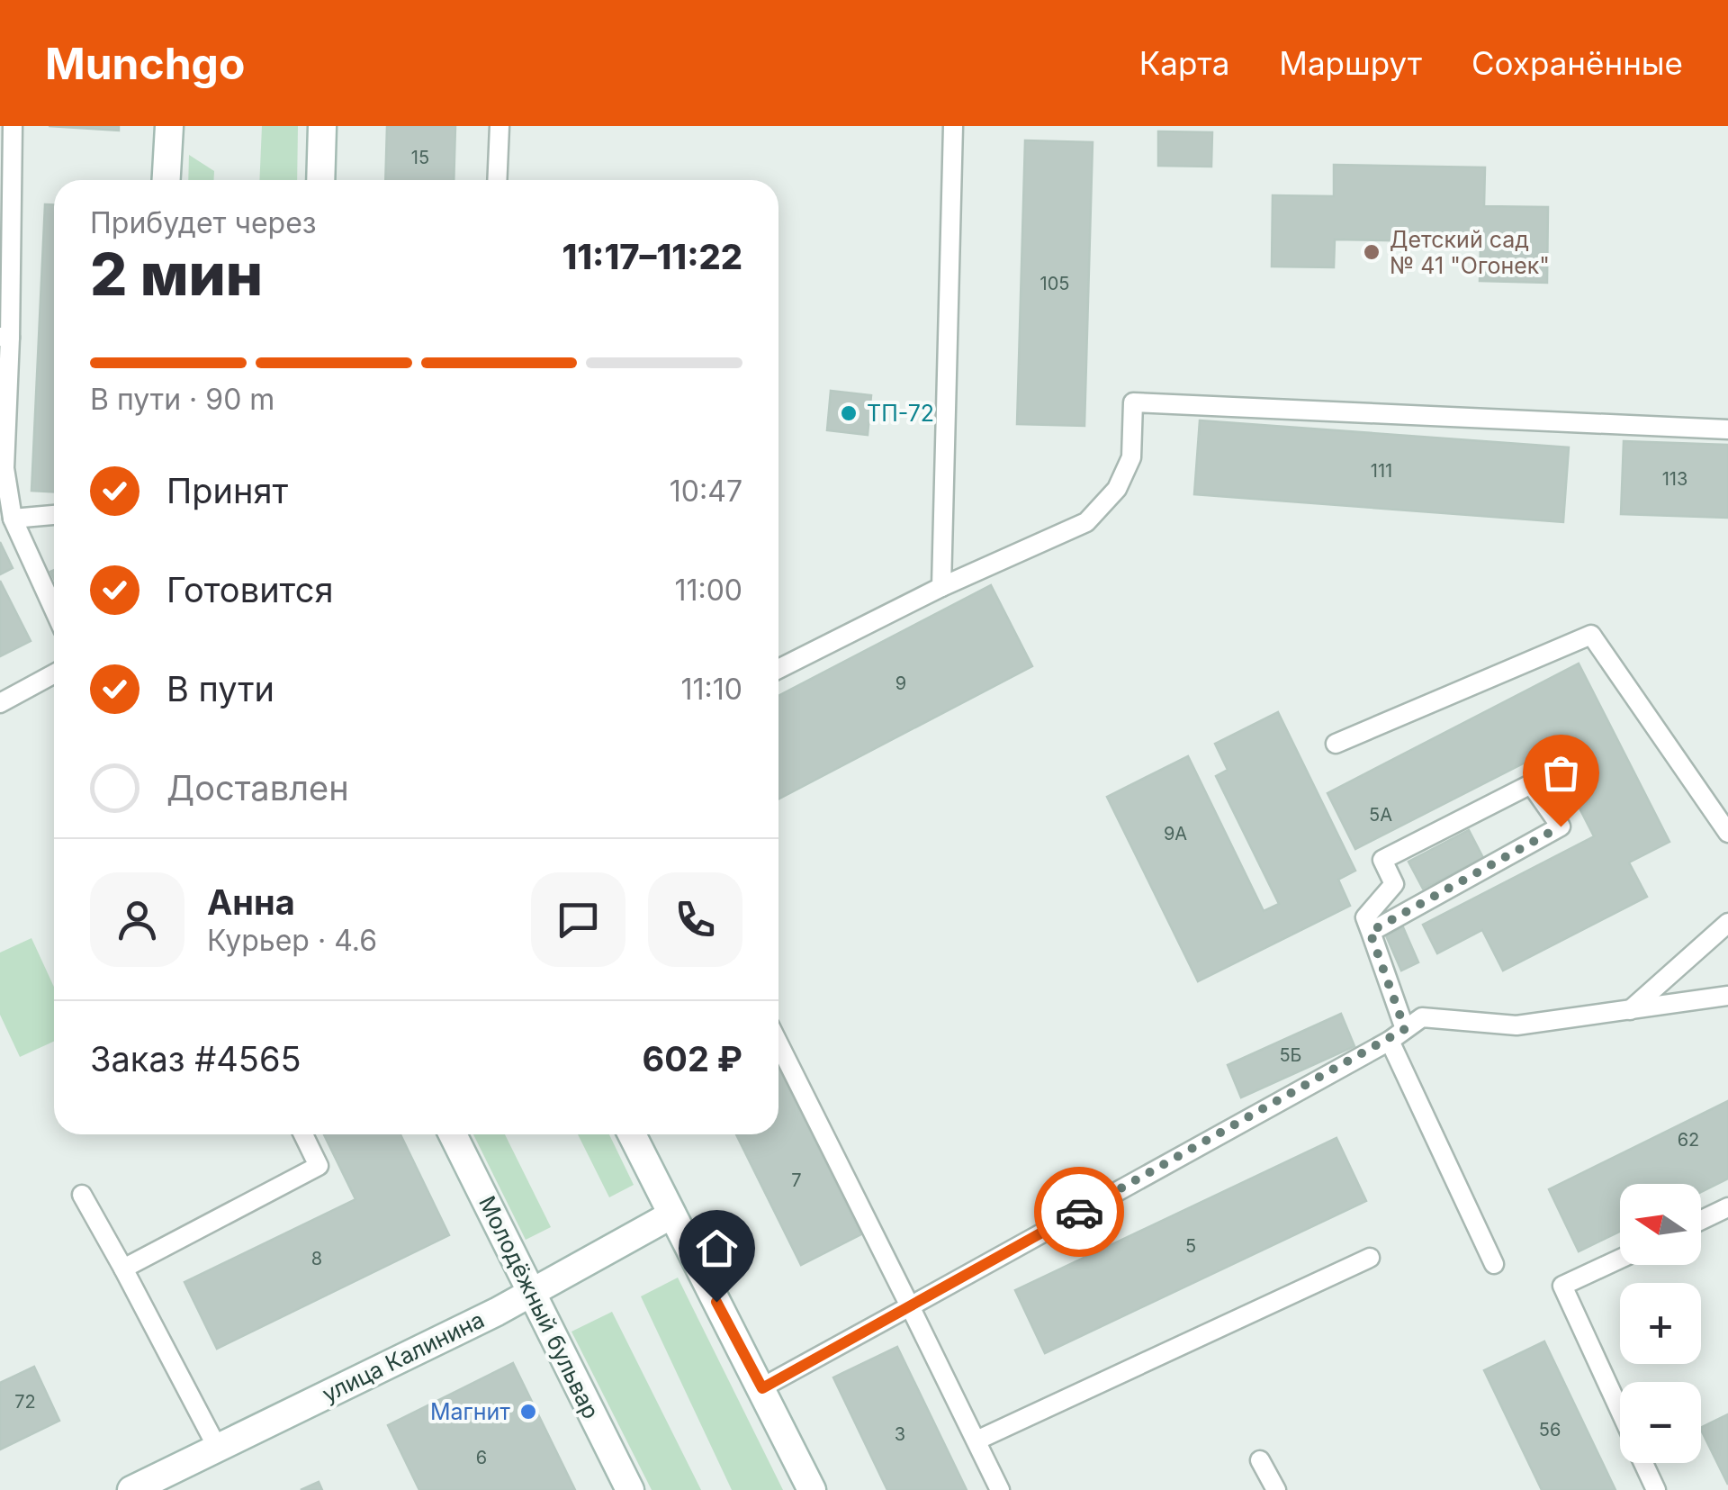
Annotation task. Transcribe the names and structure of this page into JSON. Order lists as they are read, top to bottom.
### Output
{
  "streets": {
    "main road": ["Молодёжный бульвар", "улица Калинина"]
  },
  "crossings": [
    ["Молодёжный бульвар", "улица Калинина"]
  ],
  "places": ["Детский сад № 41 \"Огонек\"", "ТП-72", "Магнит"],
  "house_numbers": [
    "15",
    "105",
    "111",
    "113",
    "9",
    "5А",
    "9А",
    "5Б",
    "62",
    "7",
    "5",
    "8",
    "72",
    "56",
    "3",
    "6"
  ],
  "north": "left",
  "page": {
    "header": "Munchgo",
    "nav": ["Карта", "Маршрут", "Сохранённые"],
    "heading": ["2 мин", "Прибудет через", "11:17–11:22"],
    "panel": [
      "Анна",
      "Курьер · 4.6",
      "Заказ #4565",
      "602 ₽"
    ],
    "bar": "В пути · 90 m",
    "list": [
      ["Принят", "10:47"],
      ["Готовится", "11:00"],
      ["В пути", "11:10"],
      "Доставлен"
    ],
    "map_buttons": ["+", "−"]
  }
}
